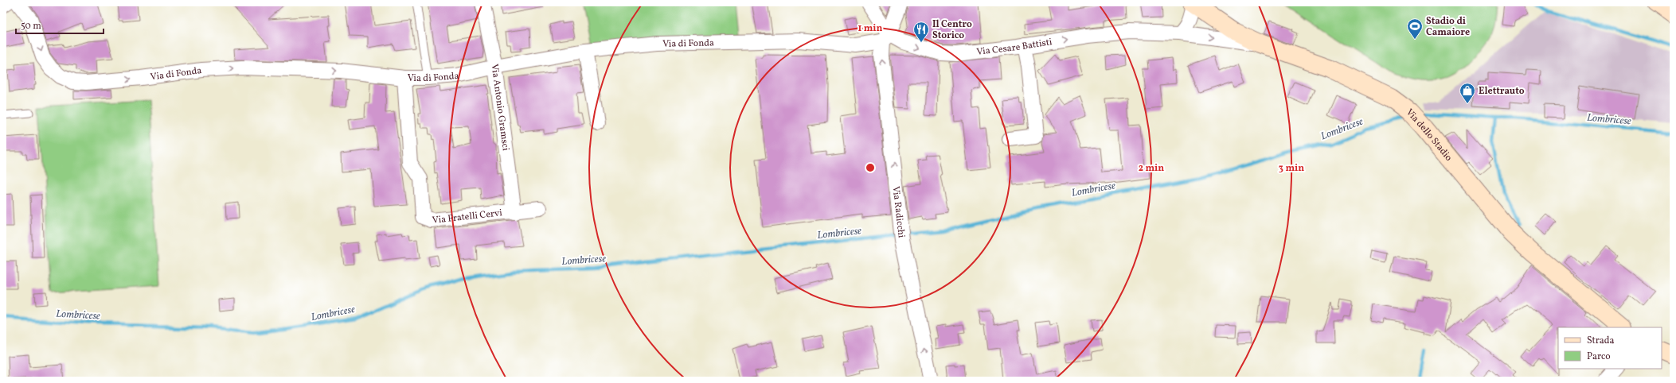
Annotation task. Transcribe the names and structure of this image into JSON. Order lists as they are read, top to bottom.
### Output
{
  "streets": {
    "street": [
      "Via di Fonda",
      "Via Cesare Battisti",
      "Via Antonio Gramsci",
      "Via dello Stadio",
      "Via Radicchi",
      "Via Fratelli Cervi"
    ]
  },
  "crossings": [
    ["Via di Fonda", "Via Cesare Battisti"],
    ["Via di Fonda", "Via Antonio Gramsci"],
    ["Via di Fonda", "Via Radicchi"],
    ["Via di Fonda", "Via Fratelli Cervi"],
    ["Via Cesare Battisti", "Via dello Stadio"],
    ["Via Cesare Battisti", "Via Radicchi"],
    ["Via Antonio Gramsci", "Via Fratelli Cervi"]
  ],
  "one_way": ["Via di Fonda", "Via Cesare Battisti", "Via Radicchi"],
  "water": ["Lombricese"],
  "places": {
    "sports": ["Stadio di Camaiore"],
    "restaurant": ["Il Centro Storico"],
    "shop": ["Elettrauto"]
  },
  "legend": ["Strada", "Parco"],
  "scale_bar": "50 m",
  "rings": ["1 min", "2 min", "3 min"]
}
